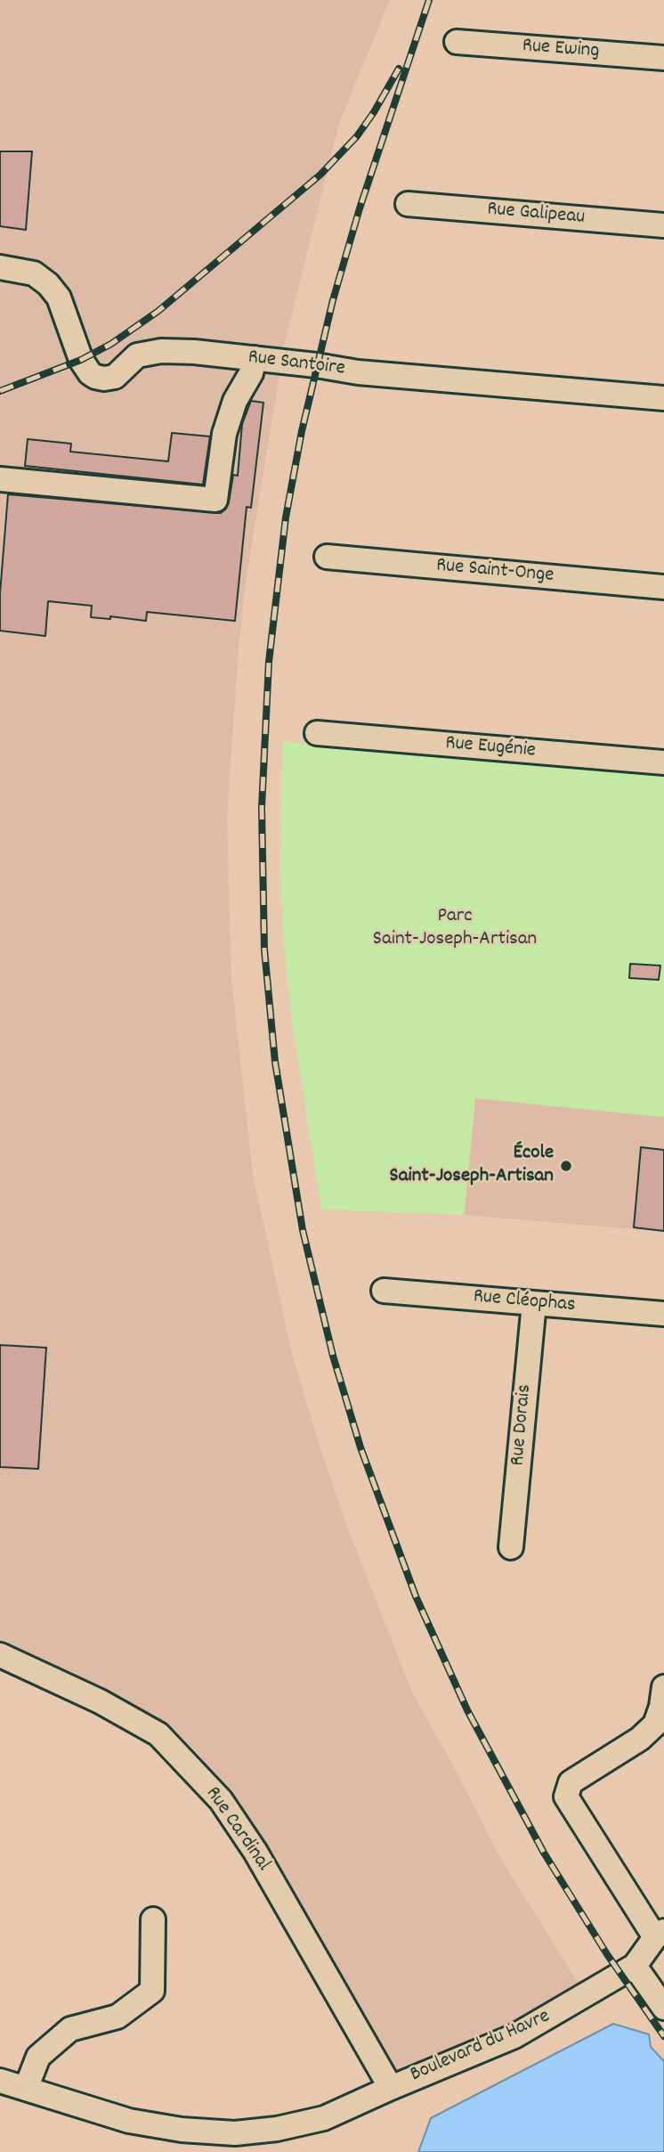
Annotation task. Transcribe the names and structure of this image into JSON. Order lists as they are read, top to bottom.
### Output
{
  "streets": {
    "street": [
      "Rue Ewing",
      "Rue Galipeau",
      "Rue Santoire",
      "Rue Saint-Onge",
      "Rue Eugénie",
      "Rue Cléophas",
      "Rue Dorais",
      "Rue Cardinal",
      "Boulevard du Havre"
    ]
  },
  "crossings": [
    ["Rue Cléophas", "Rue Dorais"],
    ["Rue Cardinal", "Boulevard du Havre"]
  ],
  "parks": ["Parc Saint-Joseph-Artisan"],
  "places": ["École Saint-Joseph-Artisan"]
}
